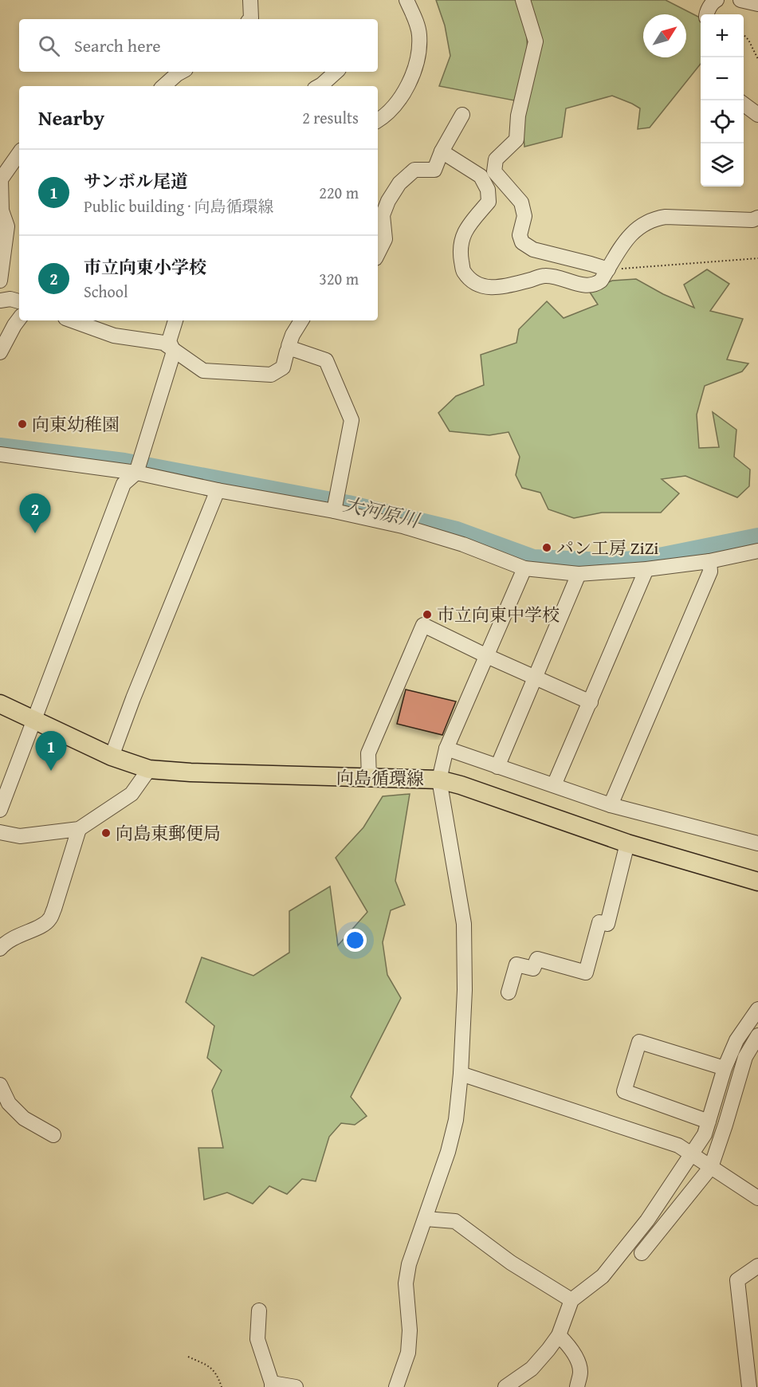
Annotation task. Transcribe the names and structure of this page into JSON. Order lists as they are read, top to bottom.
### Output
{
  "streets": {
    "main road": ["向島循環線"]
  },
  "water": ["大河原川"],
  "places": [
    "向東幼稚園",
    "パン工房 ZiZi",
    "市立向東中学校",
    "向島東郵便局"
  ],
  "north": "top right",
  "page": {
    "map_buttons": ["+", "−"],
    "search": "Search here",
    "heading": ["Nearby", "2 results"],
    "list": [
      {
        "mark": "1",
        "name": "サンボル尾道",
        "note": "Public building · 向島循環線",
        "value": "220 m"
      },
      {
        "mark": "2",
        "name": "市立向東小学校",
        "note": "School",
        "value": "320 m"
      }
    ],
    "pins": ["2", "1"]
  }
}
